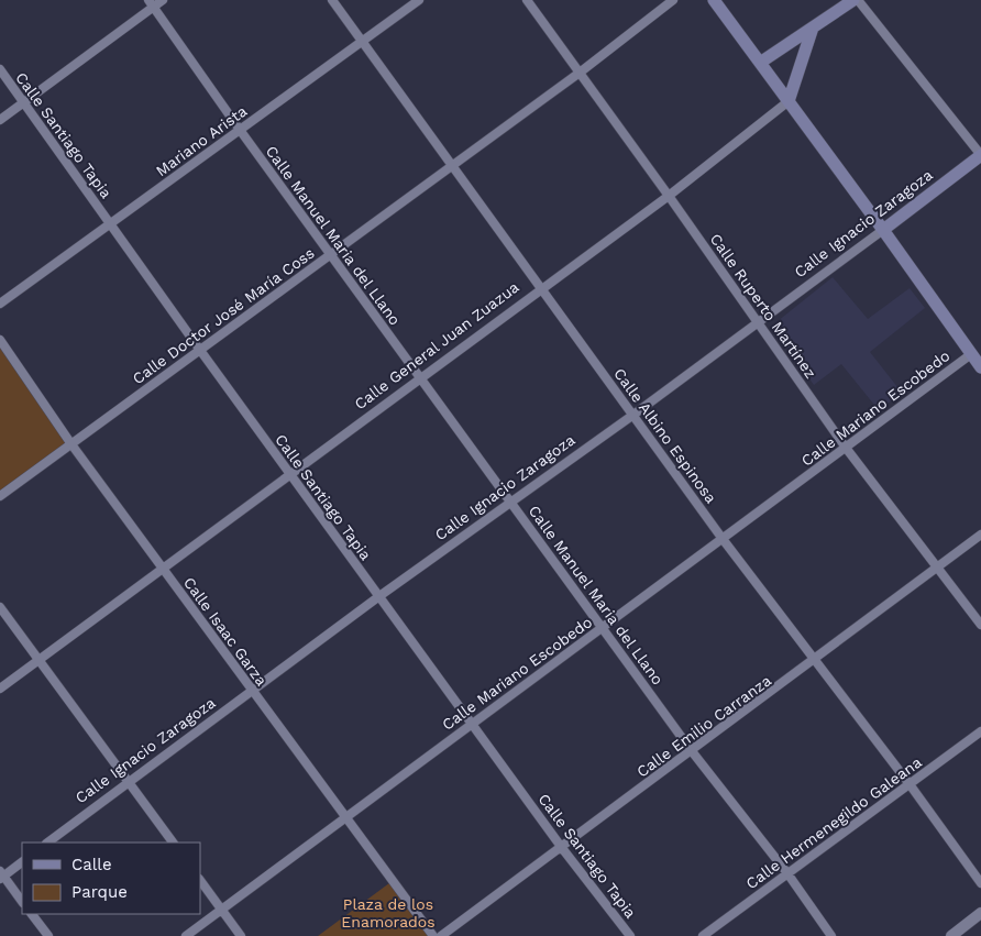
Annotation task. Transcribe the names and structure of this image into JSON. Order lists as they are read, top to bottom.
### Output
{
  "streets": {
    "main road": ["Calle Ignacio Zaragoza"],
    "street": [
      "Calle Santiago Tapia",
      "Mariano Arista",
      "Calle Manuel Maria del Llano",
      "Calle Ruperto Martínez",
      "Calle Doctor José María Coss",
      "Calle General Juan Zuazua",
      "Calle Mariano Escobedo",
      "Calle Albino Espinosa",
      "Calle Isaac Garza",
      "Calle Emilio Carranza",
      "Calle Hermenegildo Galeana"
    ]
  },
  "crossings": [
    ["Calle Santiago Tapia", "Mariano Arista"],
    ["Calle Santiago Tapia", "Calle Ignacio Zaragoza"],
    ["Calle Santiago Tapia", "Calle Doctor José María Coss"],
    ["Calle Santiago Tapia", "Calle General Juan Zuazua"],
    ["Calle Santiago Tapia", "Calle Mariano Escobedo"],
    ["Calle Santiago Tapia", "Calle Emilio Carranza"],
    ["Mariano Arista", "Calle Manuel Maria del Llano"],
    ["Mariano Arista", "Calle Albino Espinosa"],
    ["Calle Ignacio Zaragoza", "Calle Manuel Maria del Llano"],
    ["Calle Ignacio Zaragoza", "Calle Ruperto Martínez"],
    ["Calle Ignacio Zaragoza", "Calle Albino Espinosa"],
    ["Calle Ignacio Zaragoza", "Calle Isaac Garza"],
    ["Calle Manuel Maria del Llano", "Calle Doctor José María Coss"],
    ["Calle Manuel Maria del Llano", "Calle General Juan Zuazua"],
    ["Calle Manuel Maria del Llano", "Calle Mariano Escobedo"],
    ["Calle Manuel Maria del Llano", "Calle Emilio Carranza"],
    ["Calle Manuel Maria del Llano", "Calle Hermenegildo Galeana"],
    ["Calle Ruperto Martínez", "Calle Doctor José María Coss"],
    ["Calle Ruperto Martínez", "Calle General Juan Zuazua"],
    ["Calle Ruperto Martínez", "Calle Mariano Escobedo"],
    ["Calle Ruperto Martínez", "Calle Emilio Carranza"],
    ["Calle Doctor José María Coss", "Calle Albino Espinosa"],
    ["Calle Doctor José María Coss", "Calle Isaac Garza"],
    ["Calle General Juan Zuazua", "Calle Albino Espinosa"],
    ["Calle General Juan Zuazua", "Calle Isaac Garza"],
    ["Calle Mariano Escobedo", "Calle Albino Espinosa"],
    ["Calle Mariano Escobedo", "Calle Isaac Garza"],
    ["Calle Albino Espinosa", "Calle Emilio Carranza"],
    ["Calle Albino Espinosa", "Calle Hermenegildo Galeana"]
  ],
  "parks": ["Plaza de los Enamorados"],
  "legend": ["Calle", "Parque"]
}
